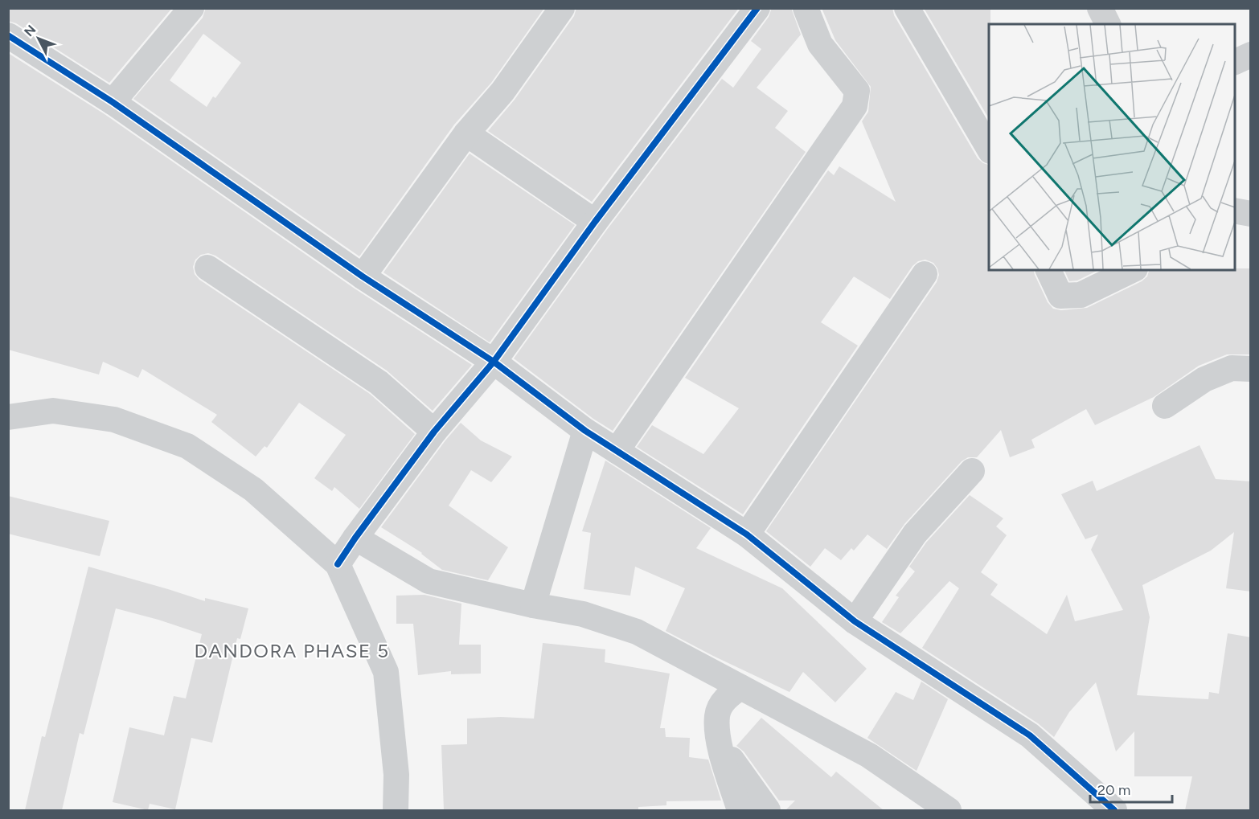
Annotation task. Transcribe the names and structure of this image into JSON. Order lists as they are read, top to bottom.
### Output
{
  "districts": ["DANDORA PHASE 5"],
  "scale_bar": "20 m",
  "north": "top left"
}
